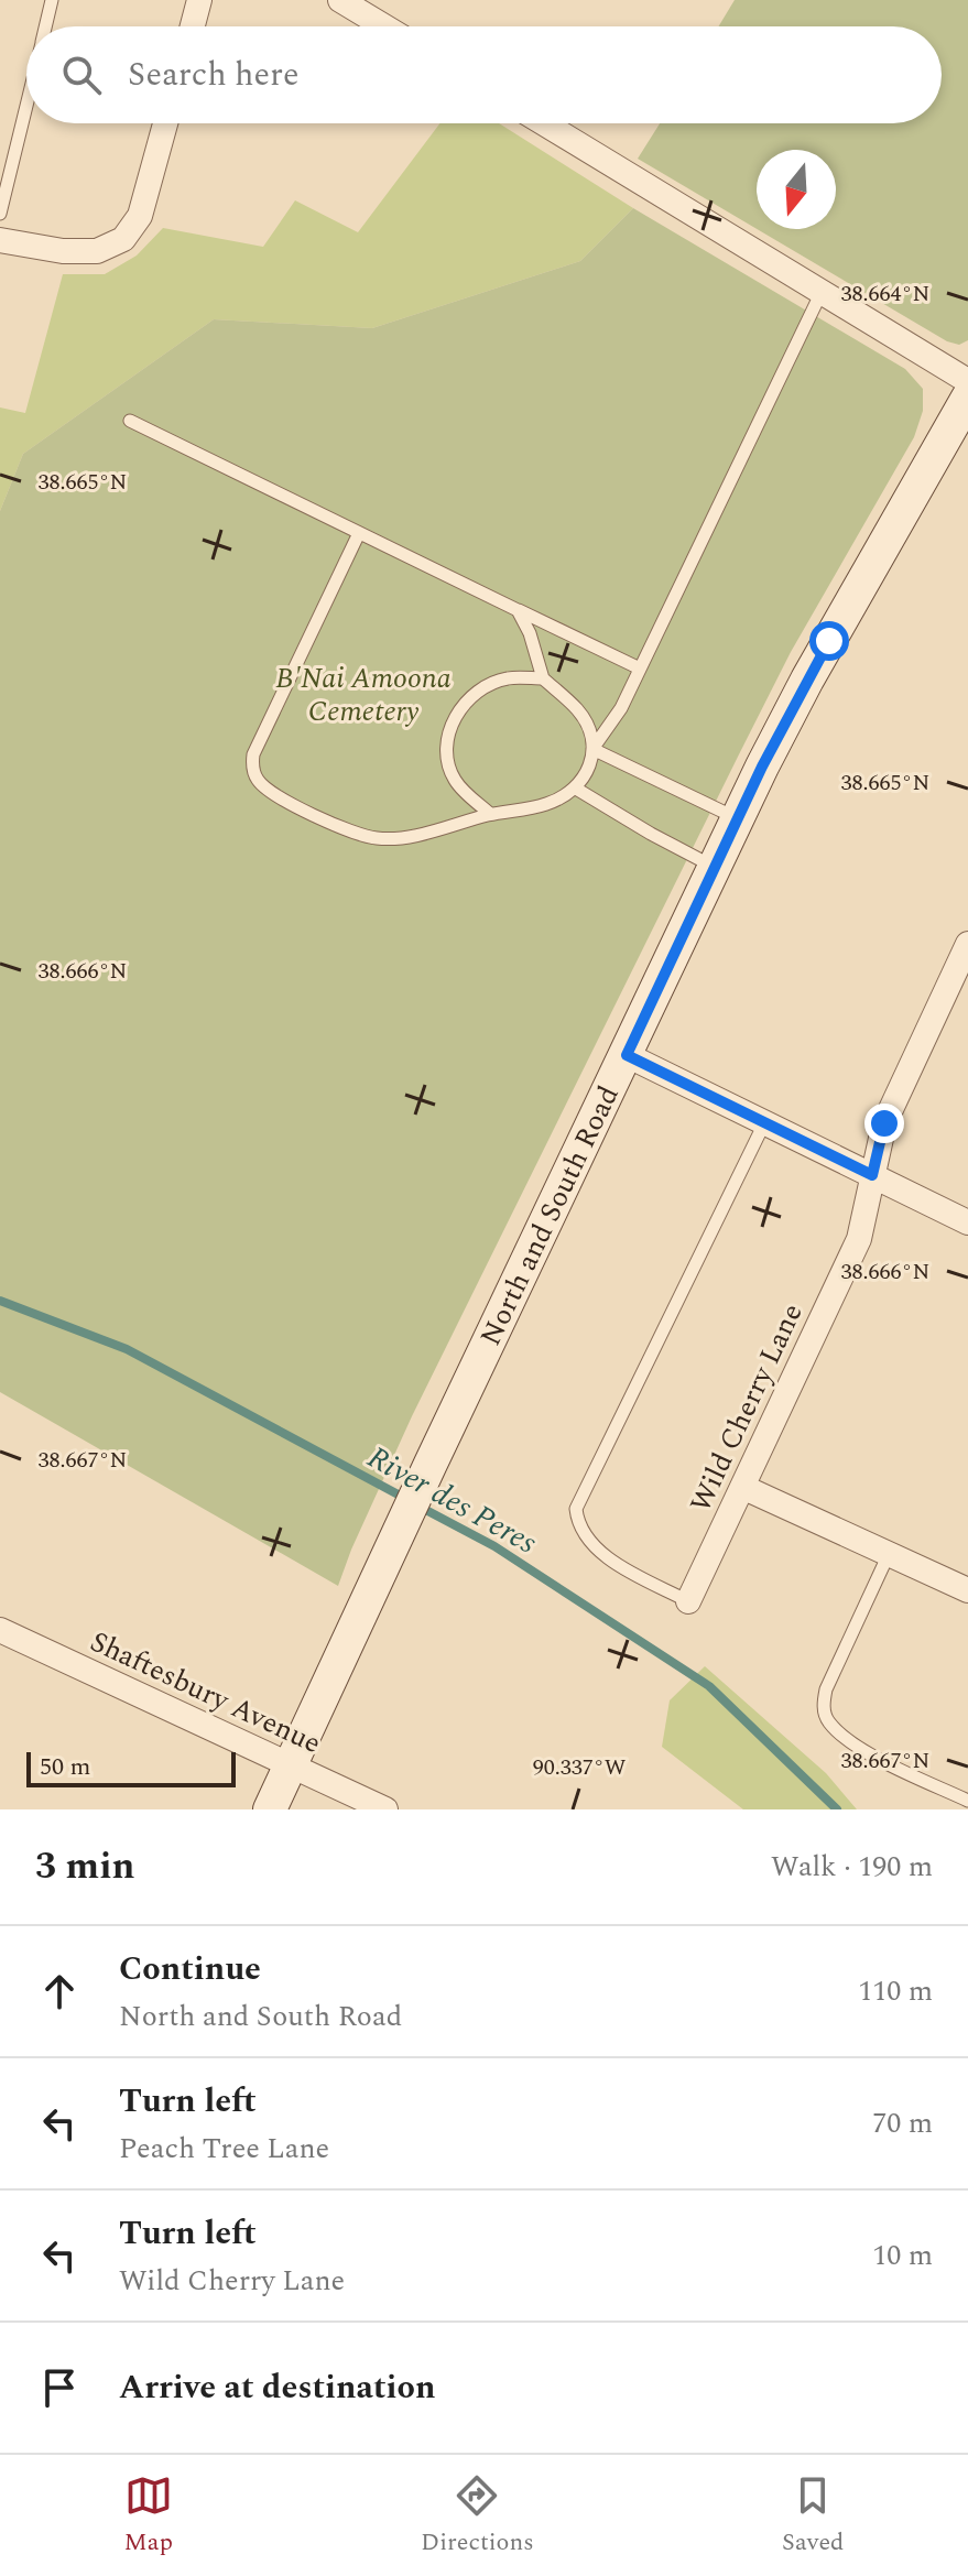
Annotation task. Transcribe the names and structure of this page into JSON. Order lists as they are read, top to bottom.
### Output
{
  "streets": {
    "street": ["North and South Road", "Wild Cherry Lane", "Shaftesbury Avenue"]
  },
  "crossings": [
    ["North and South Road", "Shaftesbury Avenue"]
  ],
  "water": ["River des Peres"],
  "parks": ["B'Nai Amoona Cemetery"],
  "scale_bar": "50 m",
  "north": "bottom",
  "page": {
    "search": "Search here",
    "scale": "50 m",
    "heading": ["3 min", "Walk · 190 m"],
    "list": [
      ["Continue", "North and South Road", "110 m"],
      ["Turn left", "Peach Tree Lane", "70 m"],
      ["Turn left", "Wild Cherry Lane", "10 m"],
      "Arrive at destination"
    ],
    "nav": ["Map", "Directions", "Saved"]
  },
  "coordinates": [
    "38.664°N",
    "38.665°N",
    "38.666°N",
    "38.667°N",
    "90.337°W"
  ]
}
